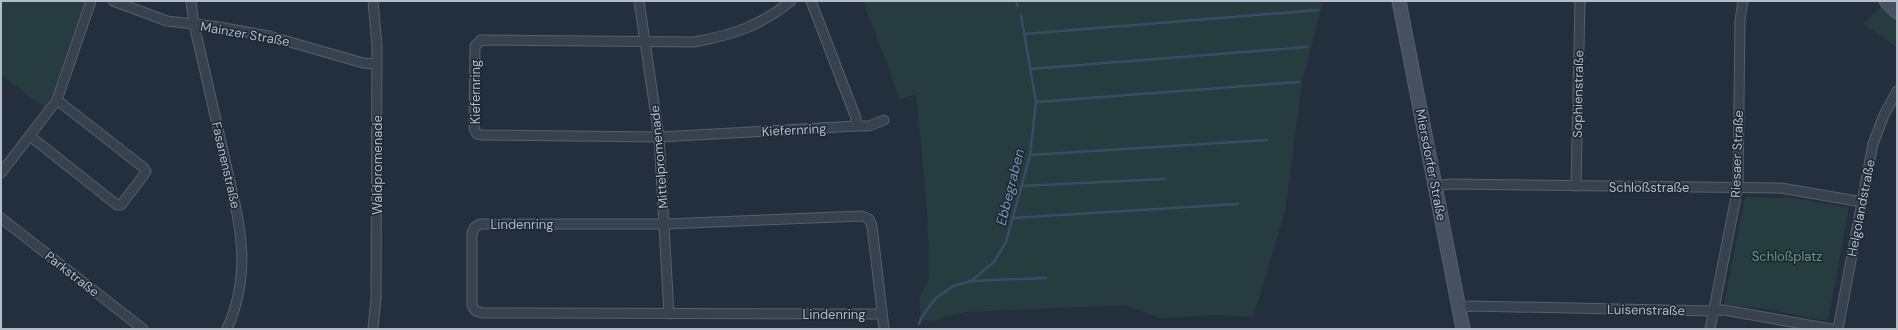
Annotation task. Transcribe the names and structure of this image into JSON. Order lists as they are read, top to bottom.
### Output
{
  "streets": {
    "street": [
      "Mainzer Straße",
      "Kiefernring",
      "Sophienstraße",
      "Riesaer Straße",
      "Mittelpromenade",
      "Fasanenstraße",
      "Waldpromenade",
      "Miersdorfer Straße",
      "Schloßstraße",
      "Helgolandstraße",
      "Lindenring",
      "Parkstraße",
      "Luisenstraße"
    ]
  },
  "crossings": [
    ["Mainzer Straße", "Fasanenstraße"],
    ["Mainzer Straße", "Waldpromenade"],
    ["Kiefernring", "Mittelpromenade"],
    ["Sophienstraße", "Schloßstraße"],
    ["Riesaer Straße", "Schloßstraße"],
    ["Riesaer Straße", "Luisenstraße"],
    ["Mittelpromenade", "Lindenring"],
    ["Miersdorfer Straße", "Schloßstraße"],
    ["Miersdorfer Straße", "Luisenstraße"],
    ["Schloßstraße", "Helgolandstraße"]
  ],
  "water": ["Ebbegraben"],
  "parks": ["Schloßplatz"]
}
